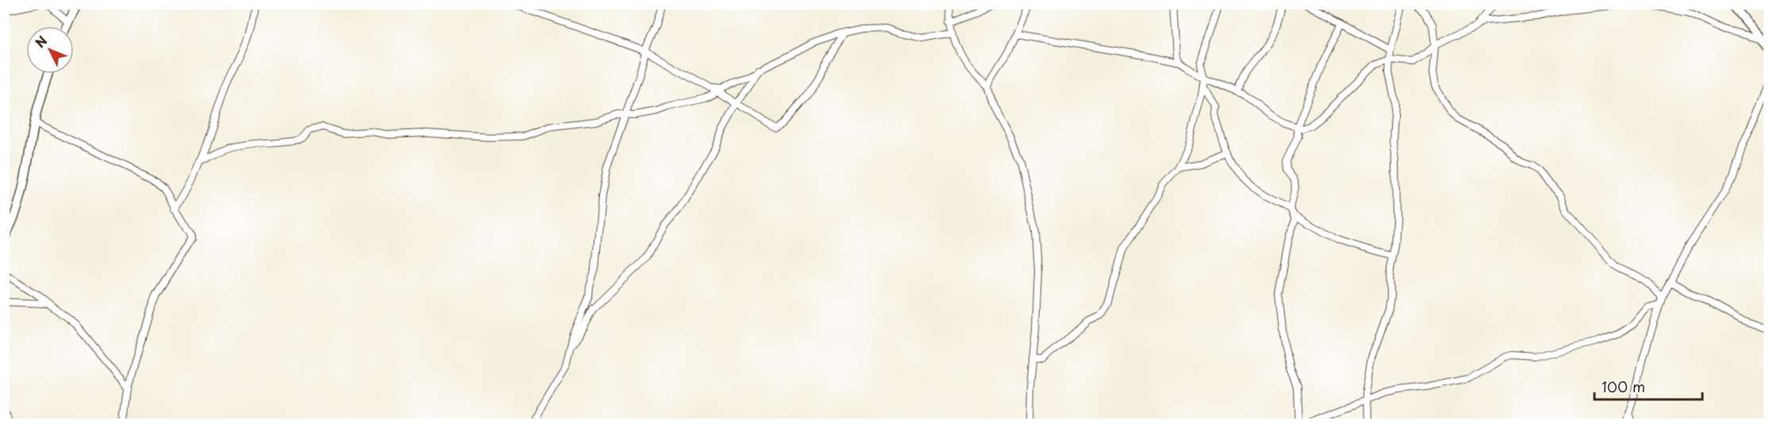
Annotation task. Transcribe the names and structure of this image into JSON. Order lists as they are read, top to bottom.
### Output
{
  "scale_bar": "100 m",
  "north": "top left"
}
